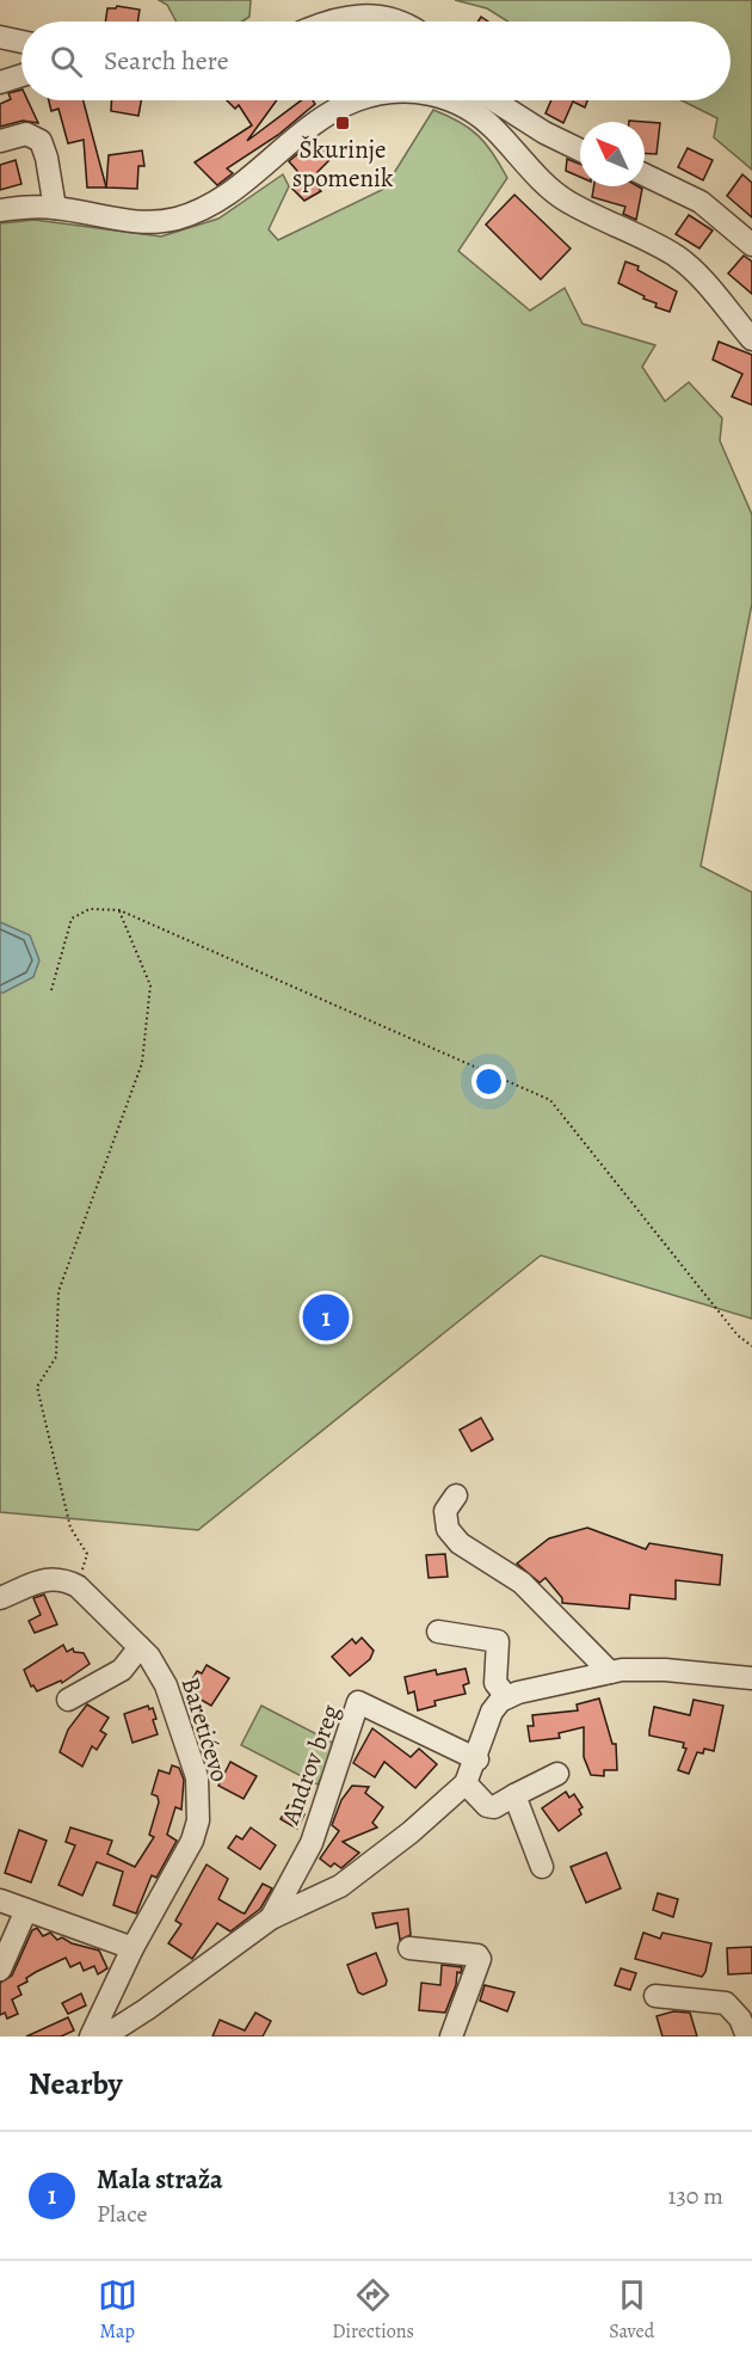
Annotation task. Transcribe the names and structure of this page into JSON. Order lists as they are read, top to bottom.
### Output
{
  "streets": {
    "street": ["Baretićevo", "Androv breg"]
  },
  "crossings": [
    ["Baretićevo", "Androv breg"]
  ],
  "places": {
    "transit": ["Škurinje spomenik"]
  },
  "north": "top left",
  "page": {
    "search": "Search here",
    "pins": "1",
    "heading": "Nearby",
    "list": [
      {
        "mark": "1",
        "name": "Mala straža",
        "note": "Place",
        "value": "130 m"
      }
    ],
    "nav": ["Map", "Directions", "Saved"]
  }
}
